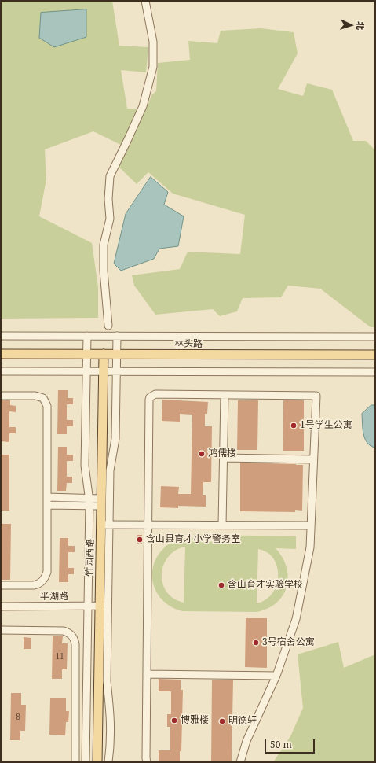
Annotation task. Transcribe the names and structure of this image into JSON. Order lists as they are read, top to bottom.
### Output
{
  "streets": {
    "main road": ["林头路", "竹园西路"],
    "street": ["半湖路"]
  },
  "crossings": [
    ["林头路", "竹园西路"],
    ["竹园西路", "半湖路"]
  ],
  "places": [
    "1号学生公寓",
    "鸿儒楼",
    "含山县育才小学警务室",
    "含山育才实验学校",
    "3号宿舍公寓",
    "博雅楼",
    "明德轩"
  ],
  "house_numbers": ["11", "8"],
  "scale_bar": "50 m",
  "north": "right"
}
